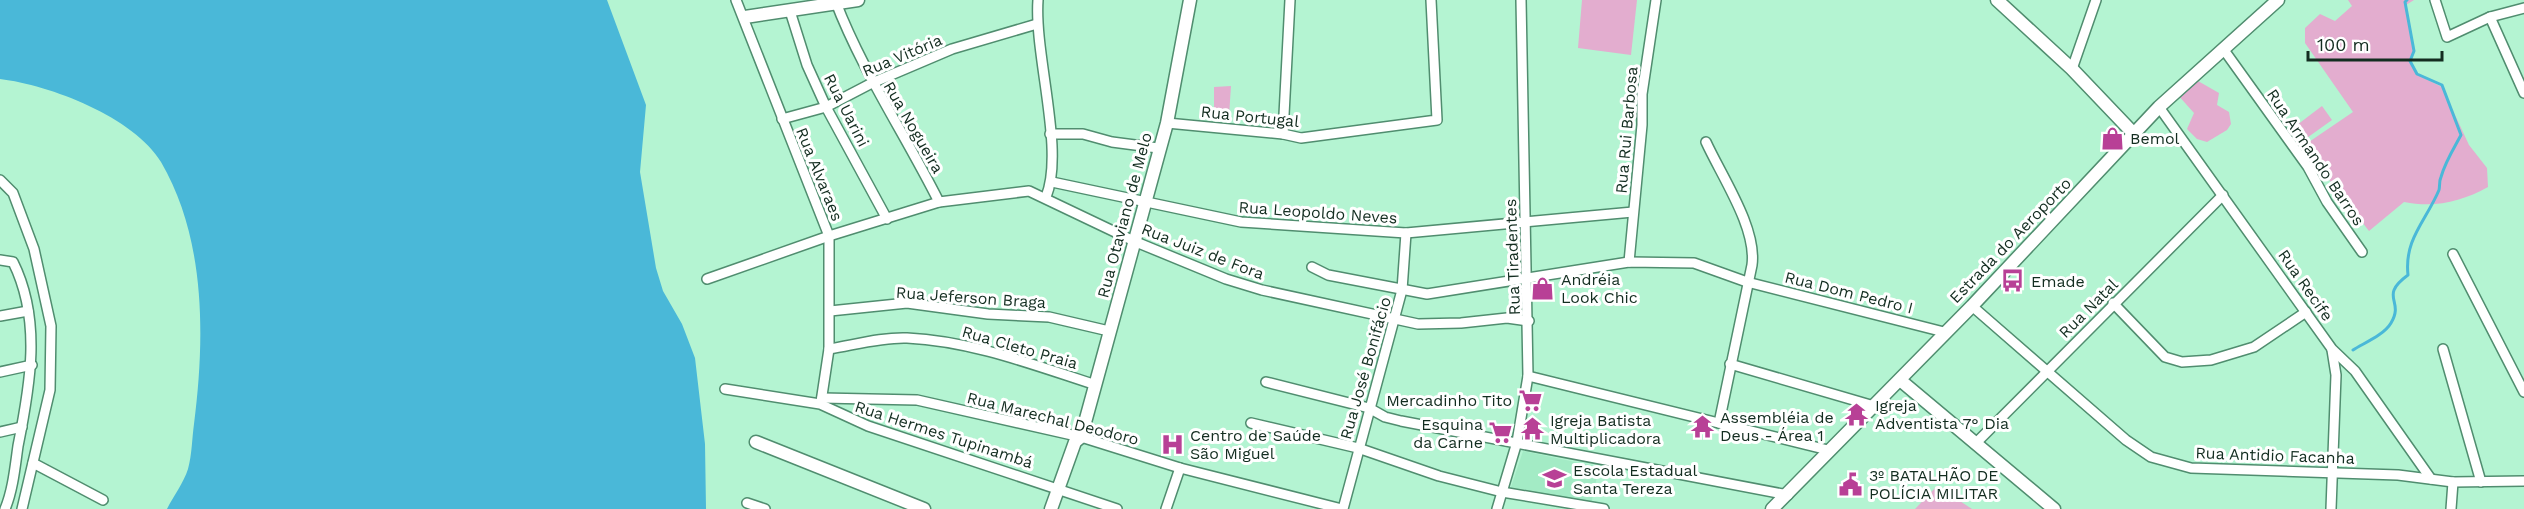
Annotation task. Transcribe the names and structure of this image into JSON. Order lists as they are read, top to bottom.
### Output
{
  "streets": {
    "street": [
      "Rua Vitória",
      "Rua Uarini",
      "Rua Portugal",
      "Rua Nogueira",
      "Rua Rui Barbosa",
      "Rua Armando Barros",
      "Rua Alvaraes",
      "Rua Leopoldo Neves",
      "Rua Otaviano de Melo",
      "Estrada do Aeroporto",
      "Rua Juiz de Fora",
      "Rua Tiradentes",
      "Rua Recife",
      "Rua Dom Pedro I",
      "Rua Jeferson Braga",
      "Rua Natal",
      "Rua Cleto Praia",
      "Rua José Bonifácio",
      "Rua Marechal Deodoro",
      "Rua Hermes Tupinambá",
      "Rua Antidio Facanha"
    ]
  },
  "crossings": [
    ["Rua Vitória", "Rua Uarini"],
    ["Rua Vitória", "Rua Nogueira"],
    ["Rua Vitória", "Rua Alvaraes"],
    ["Rua Uarini", "Rua Juiz de Fora"],
    ["Rua Portugal", "Rua Otaviano de Melo"],
    ["Rua Nogueira", "Rua Juiz de Fora"],
    ["Rua Rui Barbosa", "Rua Leopoldo Neves"],
    ["Rua Rui Barbosa", "Rua Dom Pedro I"],
    ["Rua Armando Barros", "Estrada do Aeroporto"],
    ["Rua Alvaraes", "Rua Juiz de Fora"],
    ["Rua Alvaraes", "Rua Jeferson Braga"],
    ["Rua Alvaraes", "Rua Cleto Praia"],
    ["Rua Alvaraes", "Rua Marechal Deodoro"],
    ["Rua Alvaraes", "Rua Hermes Tupinambá"],
    ["Rua Leopoldo Neves", "Rua Otaviano de Melo"],
    ["Rua Leopoldo Neves", "Rua Tiradentes"],
    ["Rua Leopoldo Neves", "Rua José Bonifácio"],
    ["Rua Otaviano de Melo", "Rua Juiz de Fora"],
    ["Rua Otaviano de Melo", "Rua Jeferson Braga"],
    ["Rua Otaviano de Melo", "Rua Cleto Praia"],
    ["Rua Otaviano de Melo", "Rua Marechal Deodoro"],
    ["Rua Otaviano de Melo", "Rua Hermes Tupinambá"],
    ["Estrada do Aeroporto", "Rua Recife"],
    ["Estrada do Aeroporto", "Rua Dom Pedro I"],
    ["Estrada do Aeroporto", "Rua Antidio Facanha"],
    ["Rua Juiz de Fora", "Rua Tiradentes"],
    ["Rua Juiz de Fora", "Rua José Bonifácio"],
    ["Rua Tiradentes", "Rua Dom Pedro I"],
    ["Rua Recife", "Rua Natal"],
    ["Rua Recife", "Rua Antidio Facanha"],
    ["Rua Dom Pedro I", "Rua José Bonifácio"],
    ["Rua Natal", "Rua Antidio Facanha"],
    ["Rua José Bonifácio", "Rua Marechal Deodoro"],
    ["Rua Marechal Deodoro", "Rua Hermes Tupinambá"]
  ],
  "places": {
    "shop": ["Bemol", "Andréia Look Chic"],
    "bus stop": ["Emade"],
    "supermarket": ["Mercadinho Tito", "Esquina da Carne"],
    "temple": ["Igreja Adventista 7° Dia", "Assembléia de Deus - Área 1", "Igreja Batista Multiplicadora"],
    "hospital": ["Centro de Saúde São Miguel"],
    "school or university": ["Escola Estadual Santa Tereza"],
    "public building": ["3º BATALHÃO DE POLÍCIA MILITAR"]
  },
  "scale_bar": "100 m"
}
